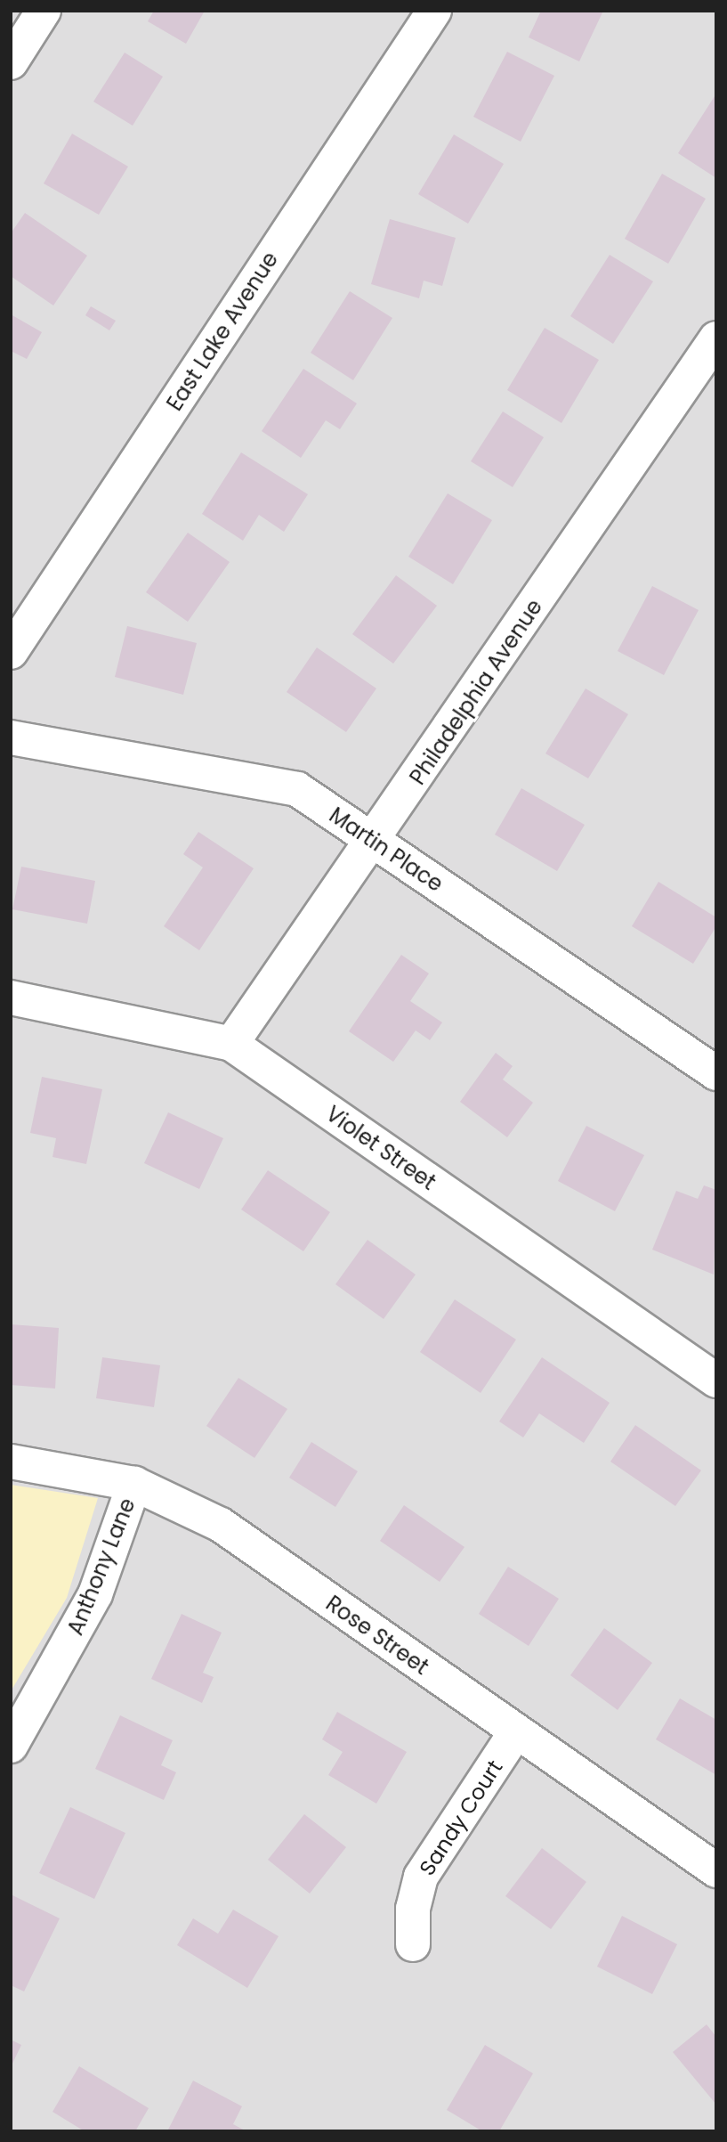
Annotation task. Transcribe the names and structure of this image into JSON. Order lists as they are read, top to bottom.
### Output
{
  "streets": {
    "street": [
      "East Lake Avenue",
      "Philadelphia Avenue",
      "Martin Place",
      "Violet Street",
      "Anthony Lane",
      "Rose Street",
      "Sandy Court"
    ]
  },
  "crossings": [
    ["Philadelphia Avenue", "Martin Place"],
    ["Philadelphia Avenue", "Violet Street"],
    ["Anthony Lane", "Rose Street"],
    ["Rose Street", "Sandy Court"]
  ]
}
